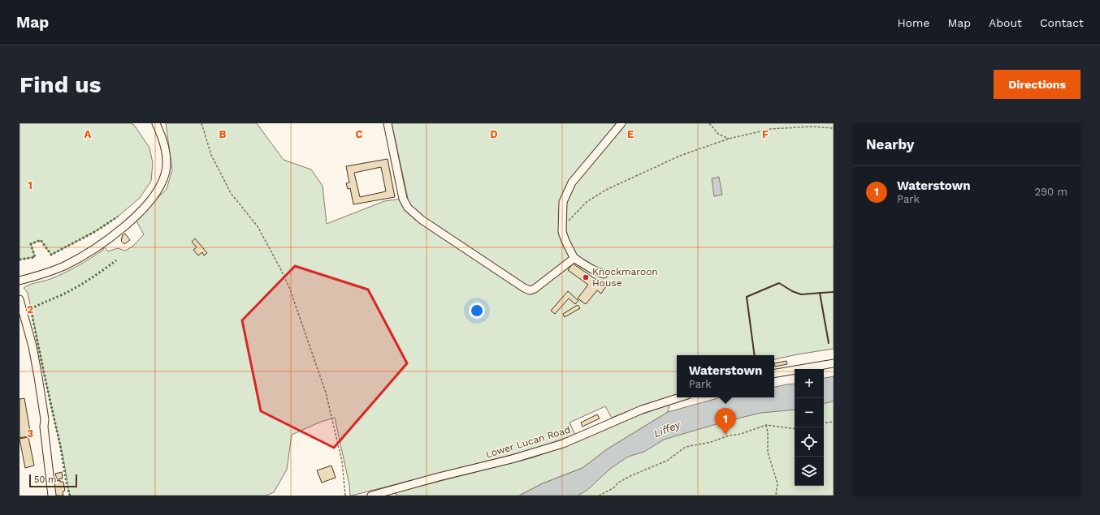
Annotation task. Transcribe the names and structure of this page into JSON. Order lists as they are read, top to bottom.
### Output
{
  "streets": {
    "street": ["Lower Lucan Road"]
  },
  "water": ["Liffey"],
  "places": ["Knockmaroon House"],
  "scale_bar": "50 m",
  "page": {
    "header": "Map",
    "nav": [
      "Home",
      "Map",
      "About",
      "Contact"
    ],
    "buttons": "Directions",
    "title": "Find us",
    "heading": "Nearby",
    "list": [
      {
        "mark": "1",
        "name": "Waterstown",
        "note": "Park",
        "value": "290 m"
      }
    ],
    "popup": ["Waterstown", "Park"],
    "map_buttons": ["+", "−"],
    "pins": "1",
    "scale": "50 m"
  },
  "grid": {
    "columns": [
      "A",
      "B",
      "C",
      "D",
      "E",
      "F"
    ],
    "rows": ["1", "2", "3"]
  }
}
